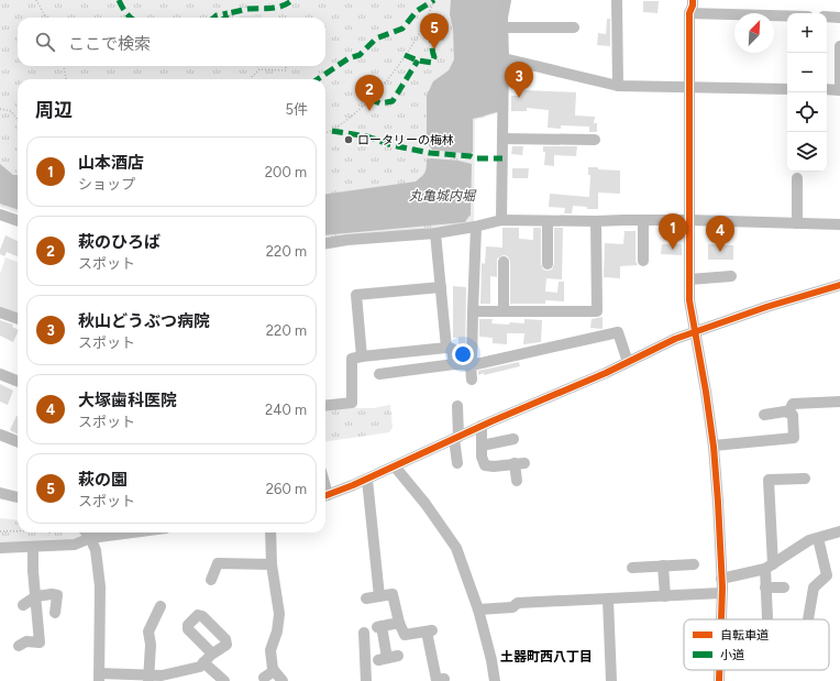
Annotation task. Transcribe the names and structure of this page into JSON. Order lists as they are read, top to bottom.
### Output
{
  "districts": ["土器町西八丁目"],
  "water": ["丸亀城内堀"],
  "places": ["ロータリーの梅林"],
  "legend": ["自転車道", "小道"],
  "north": "top right",
  "page": {
    "map_buttons": ["+", "−"],
    "pins": [
      "5",
      "3",
      "2",
      "1",
      "4"
    ],
    "search": "ここで検索",
    "heading": ["周辺", "5件"],
    "list": [
      {
        "mark": "1",
        "name": "山本酒店",
        "note": "ショップ",
        "value": "200 m"
      },
      {
        "mark": "2",
        "name": "萩のひろば",
        "note": "スポット",
        "value": "220 m"
      },
      {
        "mark": "3",
        "name": "秋山どうぶつ病院",
        "note": "スポット",
        "value": "220 m"
      },
      {
        "mark": "4",
        "name": "大塚歯科医院",
        "note": "スポット",
        "value": "240 m"
      },
      {
        "mark": "5",
        "name": "萩の園",
        "note": "スポット",
        "value": "260 m"
      }
    ]
  }
}
